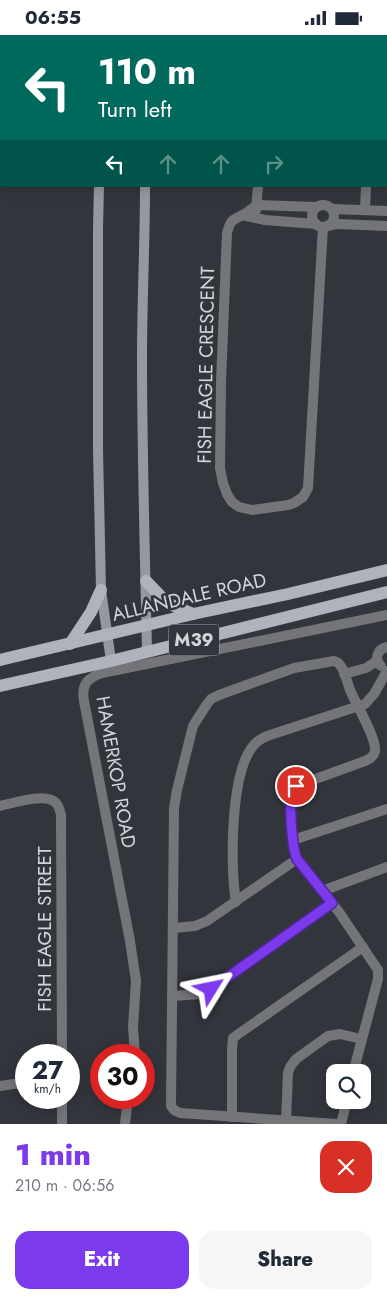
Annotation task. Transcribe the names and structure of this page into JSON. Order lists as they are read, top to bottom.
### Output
{
  "streets": {
    "main road": ["ALLANDALE ROAD", "M39"],
    "street": ["FISH EAGLE CRESCENT", "HAMERKOP ROAD", "FISH EAGLE STREET"]
  },
  "page": {
    "status": "06:55",
    "turn": ["110 m", "Turn left"],
    "speed": "27 km/h",
    "limit": "30",
    "heading": ["1 min", "210 m · 06:56"],
    "buttons": ["Exit", "Share"]
  }
}
